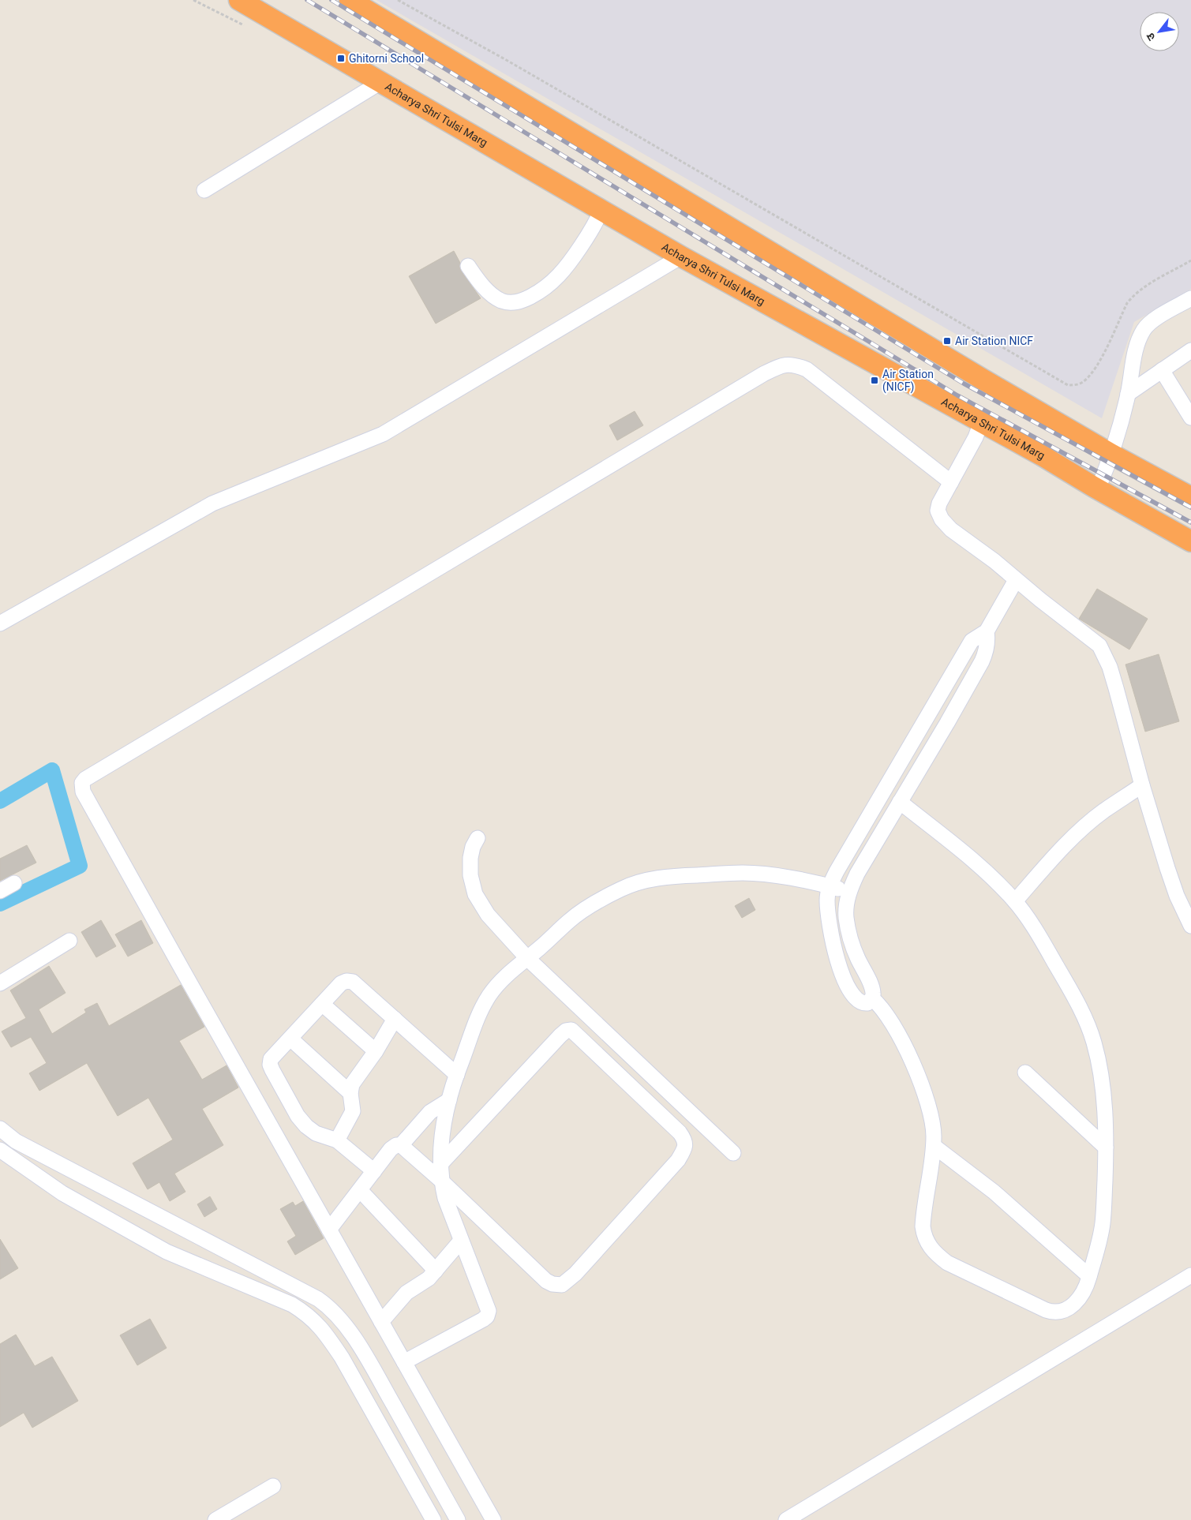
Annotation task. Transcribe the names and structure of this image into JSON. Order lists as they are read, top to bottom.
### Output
{
  "streets": {
    "highway": ["Acharya Shri Tulsi Marg"]
  },
  "places": {
    "transit": ["Ghitorni School", "Air Station NICF", "Air Station (NICF)"]
  },
  "north": "bottom left"
}
